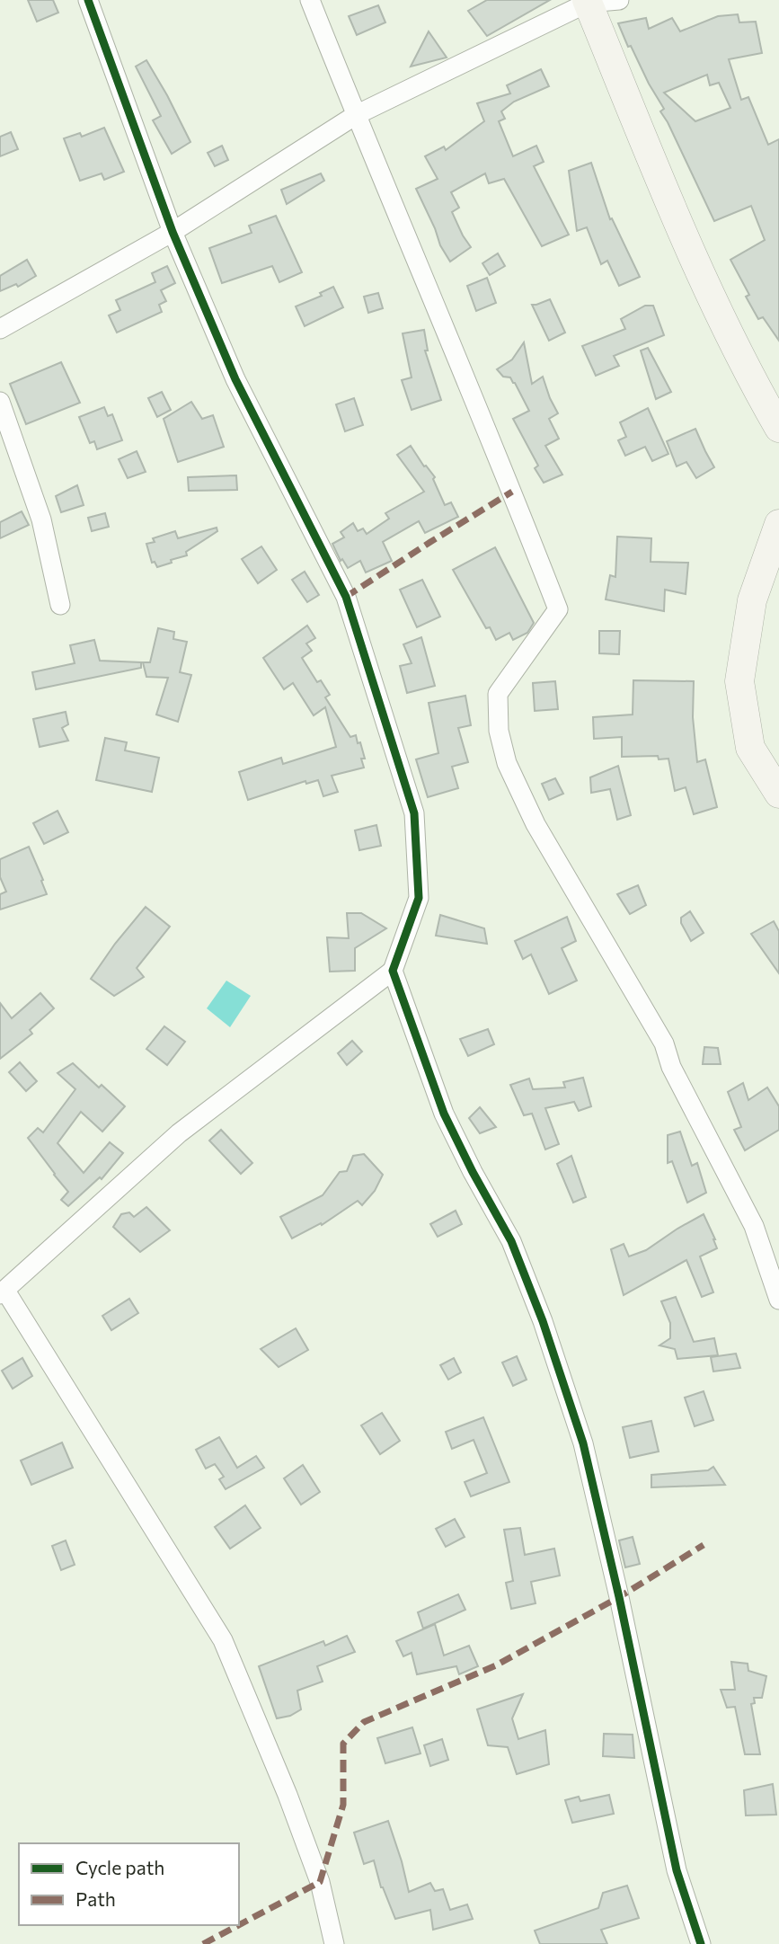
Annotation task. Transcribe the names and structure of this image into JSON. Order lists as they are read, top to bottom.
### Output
{
  "legend": ["Cycle path", "Path"]
}
